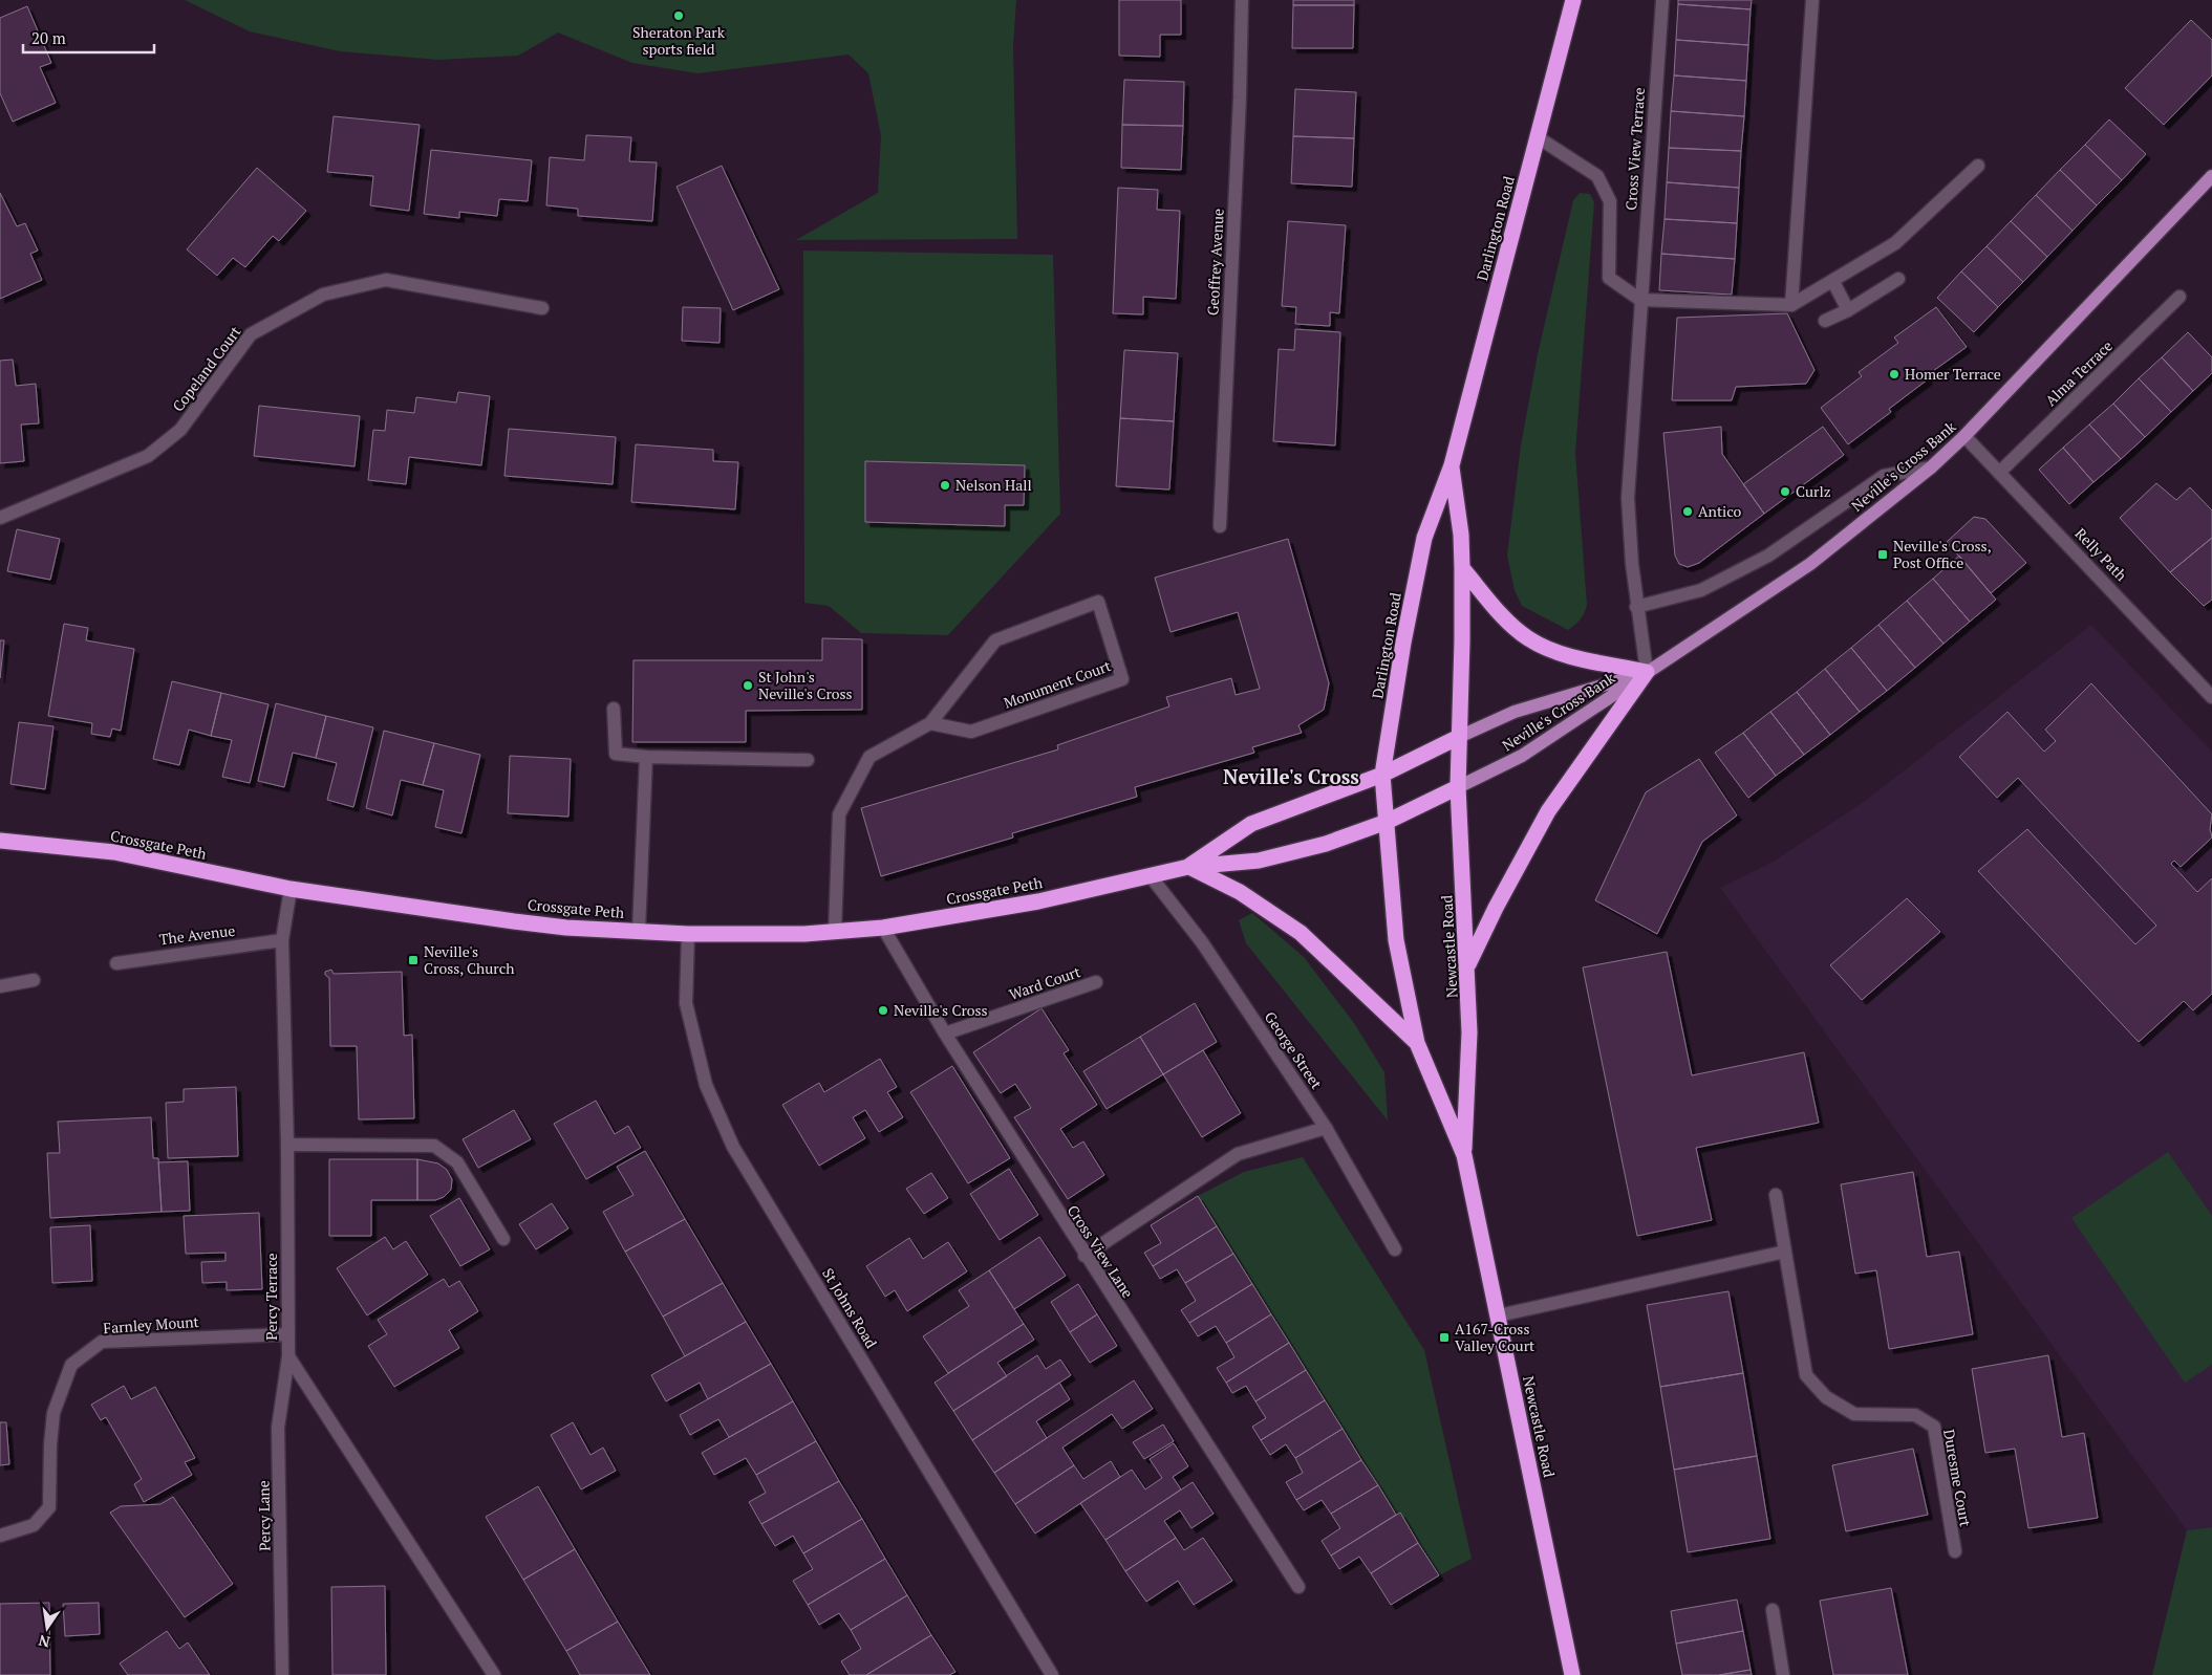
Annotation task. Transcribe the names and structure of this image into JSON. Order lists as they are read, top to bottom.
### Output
{
  "streets": {
    "highway": ["Darlington Road", "Crossgate Peth", "Newcastle Road"],
    "main road": ["Neville's Cross Bank"],
    "street": [
      "Cross View Terrace",
      "Geoffrey Avenue",
      "Copeland Court",
      "Alma Terrace",
      "Relly Path",
      "Monument Court",
      "The Avenue",
      "Ward Court",
      "George Street",
      "Cross View Lane",
      "Percy Terrace",
      "St Johns Road",
      "Farnley Mount",
      "Duresme Court",
      "Percy Lane"
    ]
  },
  "crossings": [
    ["Darlington Road", "Neville's Cross Bank"],
    ["Darlington Road", "Newcastle Road"],
    ["Alma Terrace", "Relly Path"],
    ["Neville's Cross Bank", "Relly Path"],
    ["Neville's Cross Bank", "Newcastle Road"],
    ["Monument Court", "Crossgate Peth"],
    ["Crossgate Peth", "George Street"],
    ["Crossgate Peth", "Cross View Lane"],
    ["Crossgate Peth", "Percy Terrace"],
    ["Crossgate Peth", "St Johns Road"],
    ["The Avenue", "Percy Terrace"],
    ["Ward Court", "Cross View Lane"],
    ["Percy Terrace", "Farnley Mount"],
    ["Percy Terrace", "Percy Lane"]
  ],
  "districts": ["Neville's Cross"],
  "places": {
    "other": [
      "Sheraton Park sports field",
      "Homer Terrace",
      "Nelson Hall",
      "Curlz",
      "Antico",
      "St John's Neville's Cross",
      "Neville's Cross"
    ],
    "transit": ["Neville's Cross, Post Office", "Neville's Cross, Church", "A167-Cross Valley Court"]
  },
  "scale_bar": "20 m",
  "north": "bottom"
}
